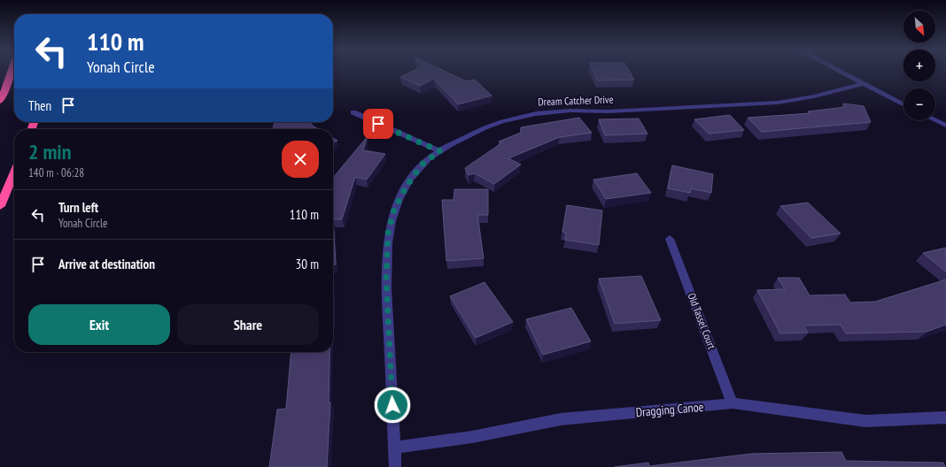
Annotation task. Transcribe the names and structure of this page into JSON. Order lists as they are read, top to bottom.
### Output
{
  "streets": {
    "street": ["Dream Catcher Drive", "Old Tassel Court", "Dragging Canoe"]
  },
  "crossings": [
    ["Dream Catcher Drive", "Dragging Canoe"],
    ["Old Tassel Court", "Dragging Canoe"]
  ],
  "north": "bottom right",
  "page": {
    "map_buttons": ["+", "−"],
    "turn": ["110 m", "Yonah Circle"],
    "then": "Then",
    "heading": ["2 min", "140 m · 06:28"],
    "list": [
      {
        "name": "Turn left",
        "note": "Yonah Circle",
        "value": "110 m"
      },
      {
        "name": "Arrive at destination",
        "value": "30 m"
      }
    ],
    "buttons": ["Exit", "Share"]
  }
}
